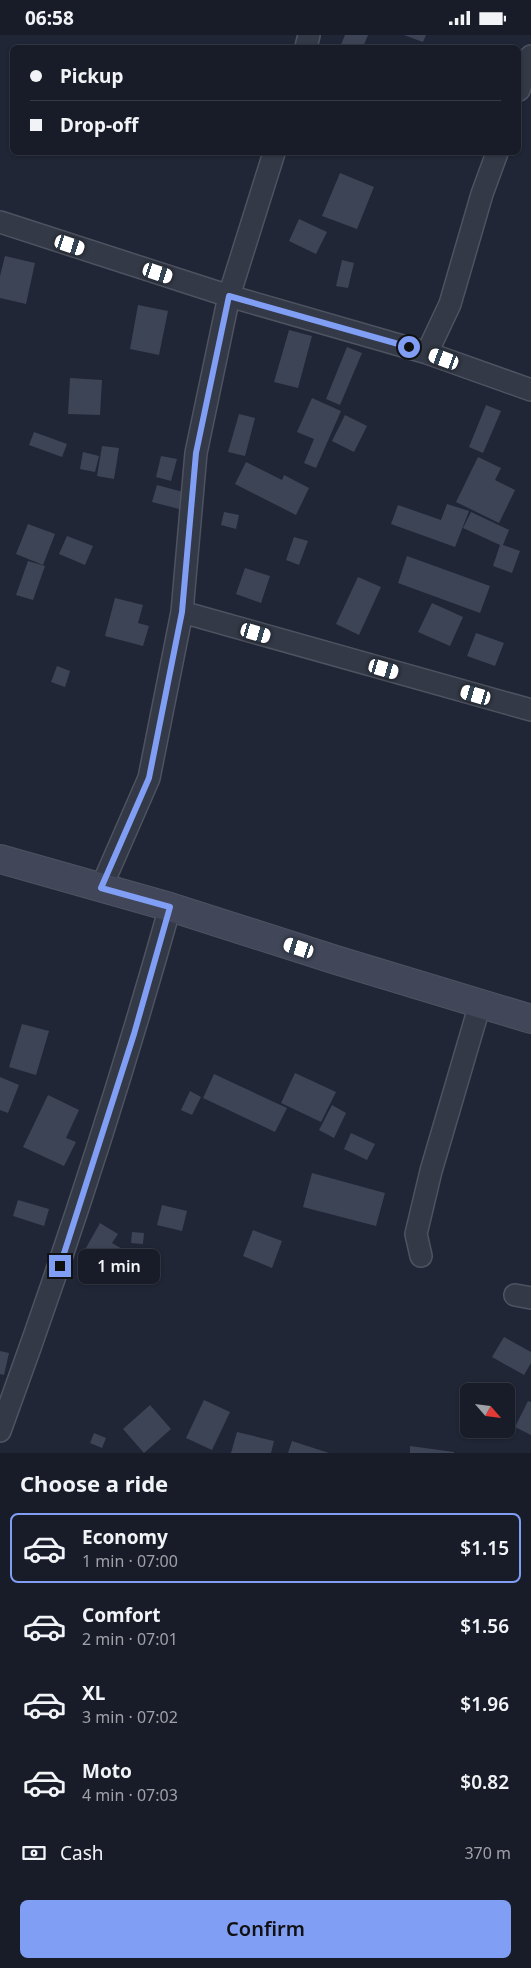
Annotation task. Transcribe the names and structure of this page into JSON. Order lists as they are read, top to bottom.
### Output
{
  "north": "bottom right",
  "page": {
    "status": "06:58",
    "banner": ["Pickup", "Drop-off"],
    "bubble": "1 min",
    "heading": "Choose a ride",
    "list": [
      {
        "name": "Economy",
        "note": "1 min · 07:00",
        "value": "$1.15"
      },
      {
        "name": "Comfort",
        "note": "2 min · 07:01",
        "value": "$1.56"
      },
      {
        "name": "XL",
        "note": "3 min · 07:02",
        "value": "$1.96"
      },
      {
        "name": "Moto",
        "note": "4 min · 07:03",
        "value": "$0.82"
      }
    ],
    "pay": ["Cash", "370 m"],
    "buttons": "Confirm"
  }
}
